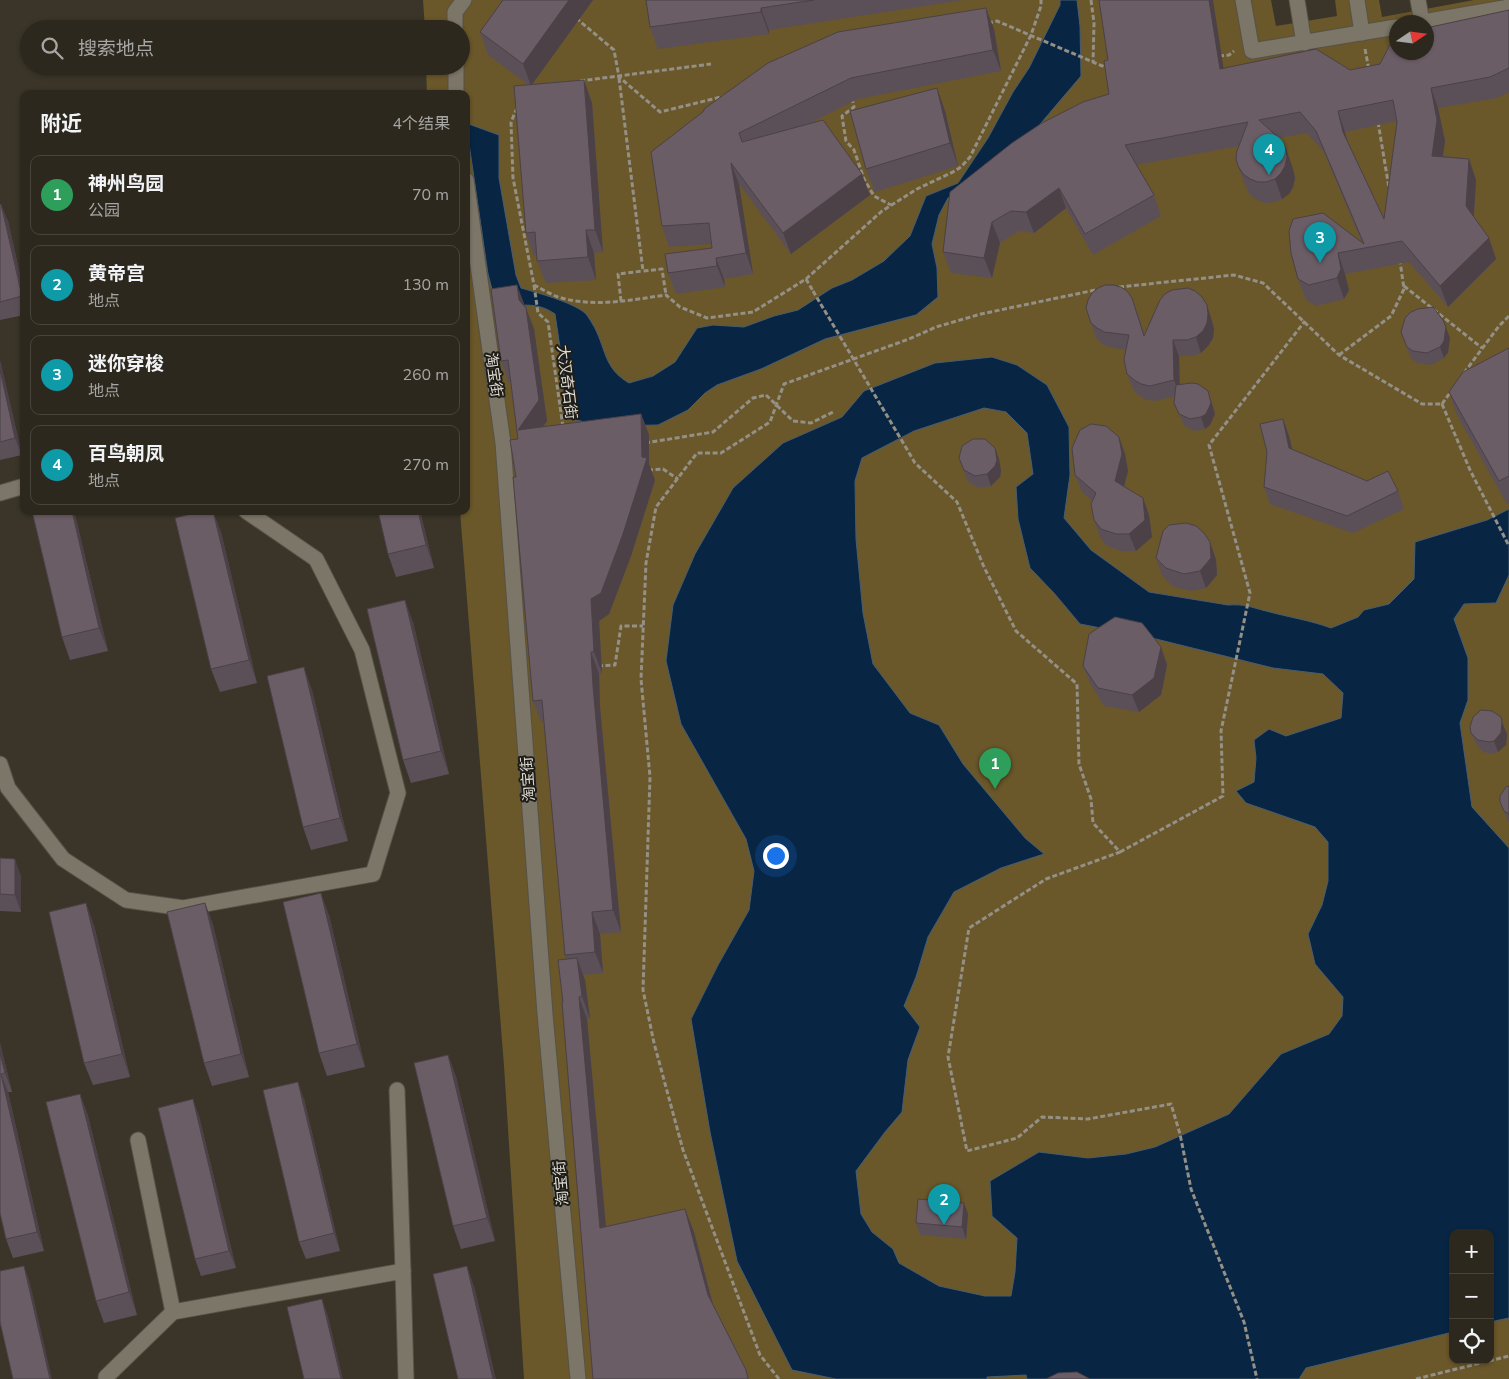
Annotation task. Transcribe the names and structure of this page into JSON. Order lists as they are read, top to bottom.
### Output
{
  "streets": {
    "street": ["淘宝街"],
    "path": ["大汉奇石街"]
  },
  "north": "right",
  "page": {
    "search": "搜索地点",
    "heading": ["附近", "4个结果"],
    "pins": [
      "4",
      "3",
      "1",
      "2"
    ],
    "list": [
      {
        "mark": "1",
        "name": "神州鸟园",
        "note": "公园",
        "value": "70 m"
      },
      {
        "mark": "2",
        "name": "黄帝宫",
        "note": "地点",
        "value": "130 m"
      },
      {
        "mark": "3",
        "name": "迷你穿梭",
        "note": "地点",
        "value": "260 m"
      },
      {
        "mark": "4",
        "name": "百鸟朝凤",
        "note": "地点",
        "value": "270 m"
      }
    ],
    "map_buttons": ["+", "−"]
  }
}
